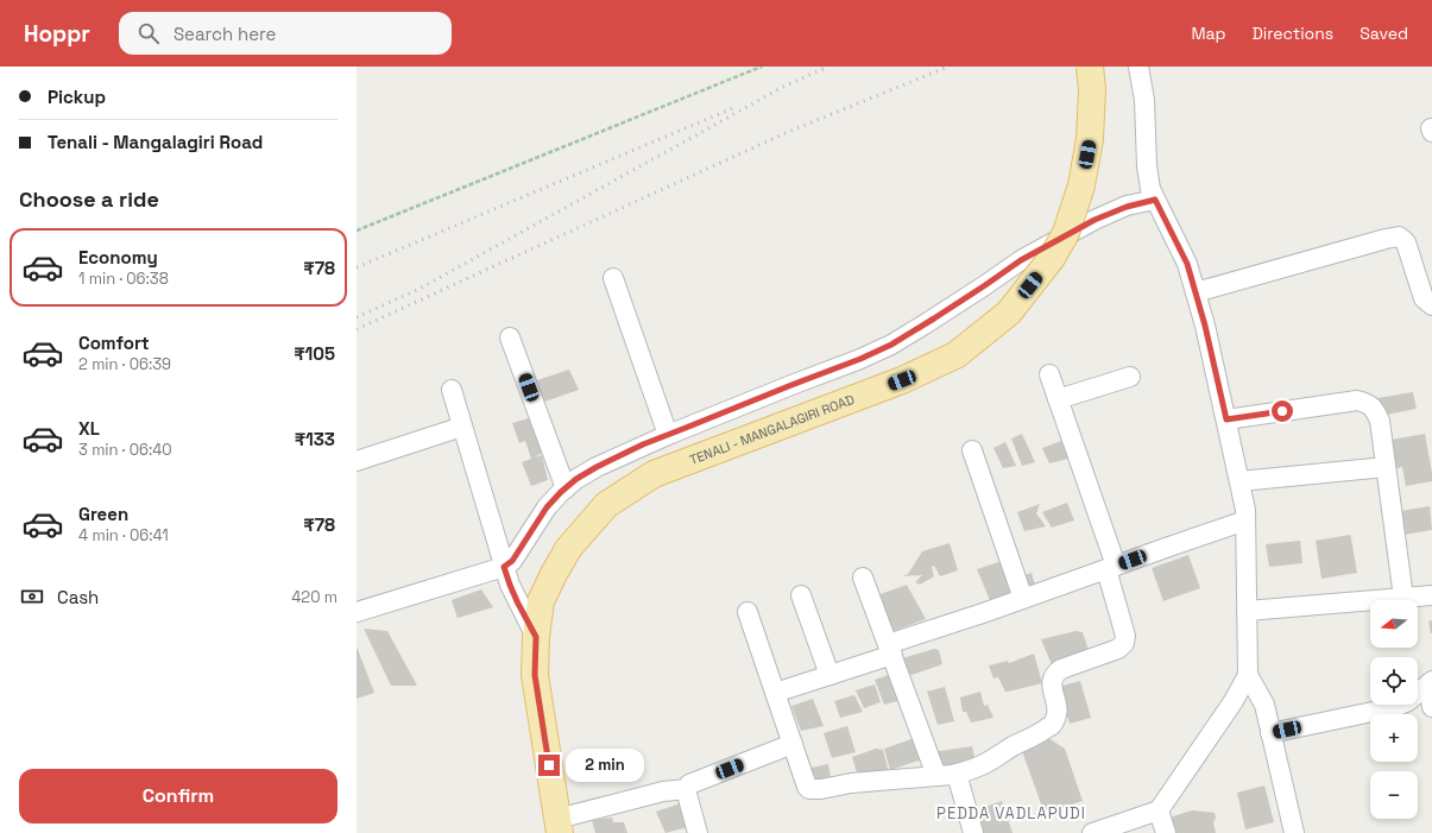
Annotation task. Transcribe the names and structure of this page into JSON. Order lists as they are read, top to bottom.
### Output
{
  "streets": {
    "main road": ["TENALI - MANGALAGIRI ROAD"]
  },
  "districts": ["PEDDA VADLAPUDI"],
  "north": "left",
  "page": {
    "header": "Hoppr",
    "search": "Search here",
    "nav": ["Map", "Directions", "Saved"],
    "banner": ["Pickup", "Tenali - Mangalagiri Road"],
    "heading": "Choose a ride",
    "list": [
      {
        "name": "Economy",
        "note": "1 min · 06:38",
        "value": "₹78"
      },
      {
        "name": "Comfort",
        "note": "2 min · 06:39",
        "value": "₹105"
      },
      {
        "name": "XL",
        "note": "3 min · 06:40",
        "value": "₹133"
      },
      {
        "name": "Green",
        "note": "4 min · 06:41",
        "value": "₹78"
      }
    ],
    "pay": ["Cash", "420 m"],
    "map_buttons": ["+", "−"],
    "bubble": "2 min",
    "buttons": "Confirm"
  }
}
